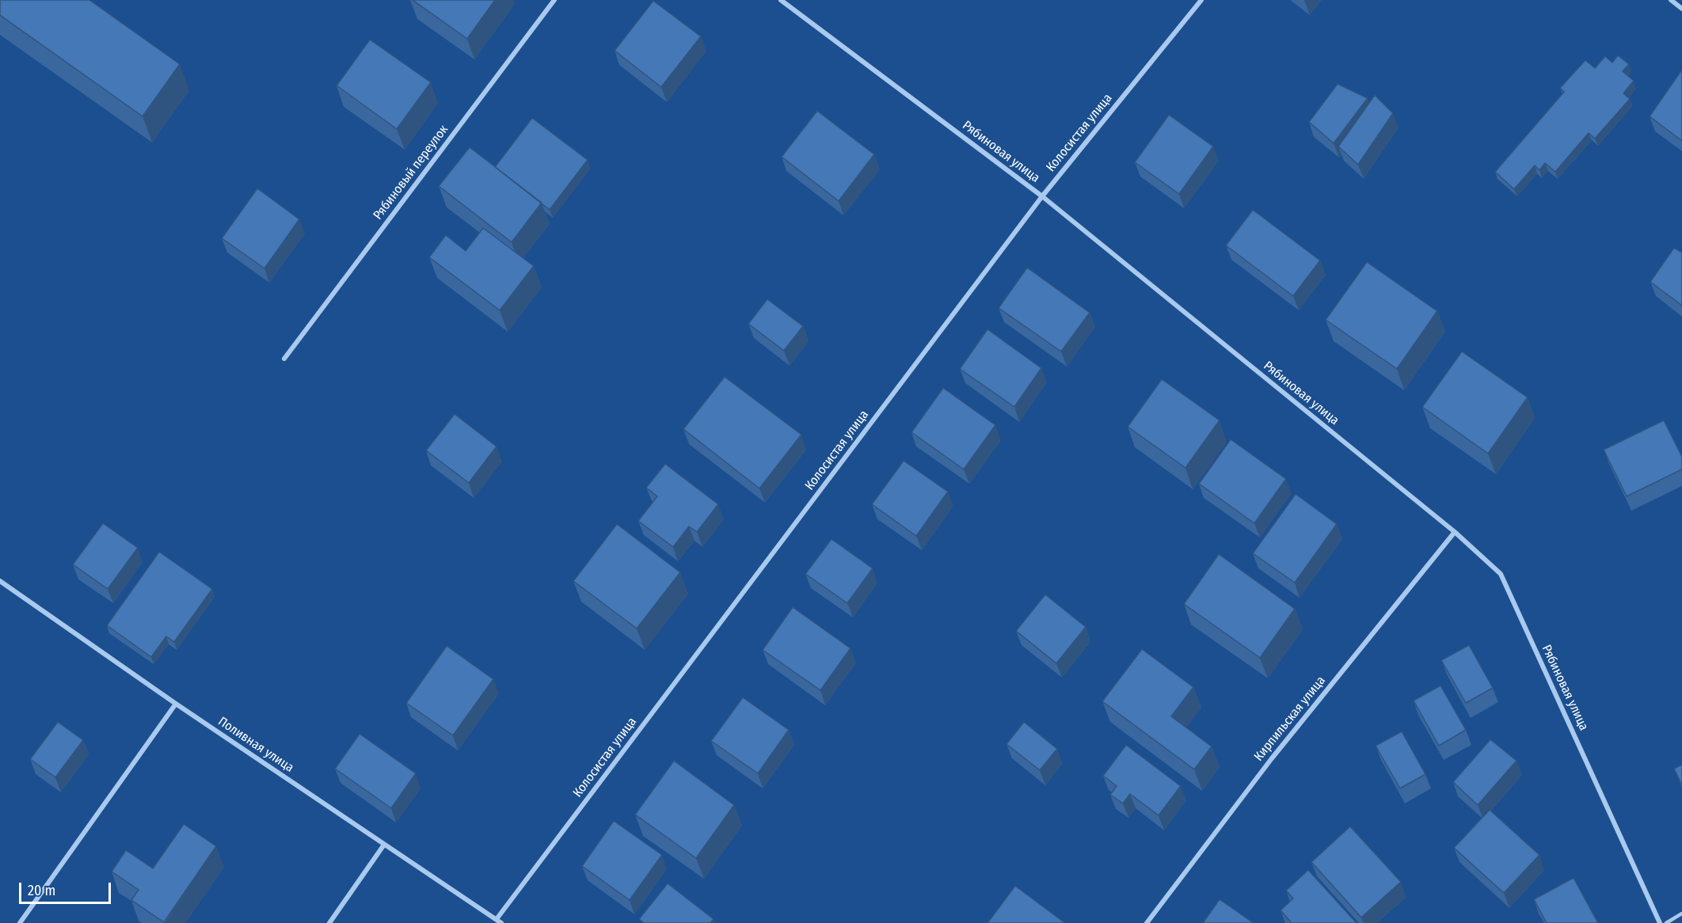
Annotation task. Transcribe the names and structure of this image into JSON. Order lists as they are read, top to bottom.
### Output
{
  "streets": {
    "street": [
      "Колосистая улица",
      "Рябиновая улица",
      "Рябиновый переулок",
      "Кирпильская улица",
      "Поливная улица"
    ]
  },
  "crossings": [
    ["Колосистая улица", "Рябиновая улица"],
    ["Колосистая улица", "Поливная улица"],
    ["Рябиновая улица", "Кирпильская улица"]
  ],
  "scale_bar": "20 m"
}
